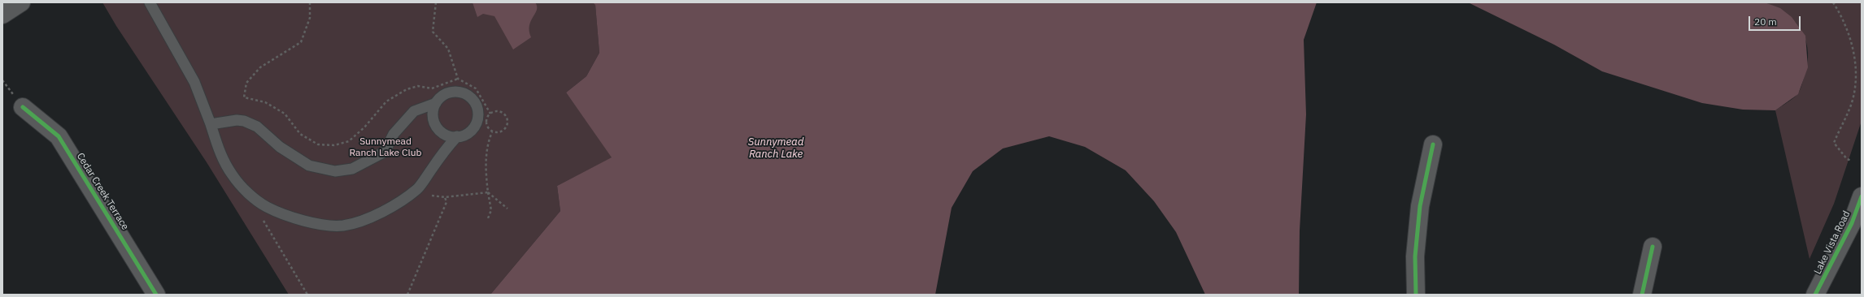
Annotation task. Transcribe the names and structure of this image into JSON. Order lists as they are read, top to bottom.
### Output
{
  "streets": {
    "street": ["Cedar Creek Terrace", "Lake Vista Road"]
  },
  "water": ["Sunnymead Ranch Lake"],
  "parks": ["Sunnymead Ranch Lake Club"],
  "scale_bar": "20 m"
}
